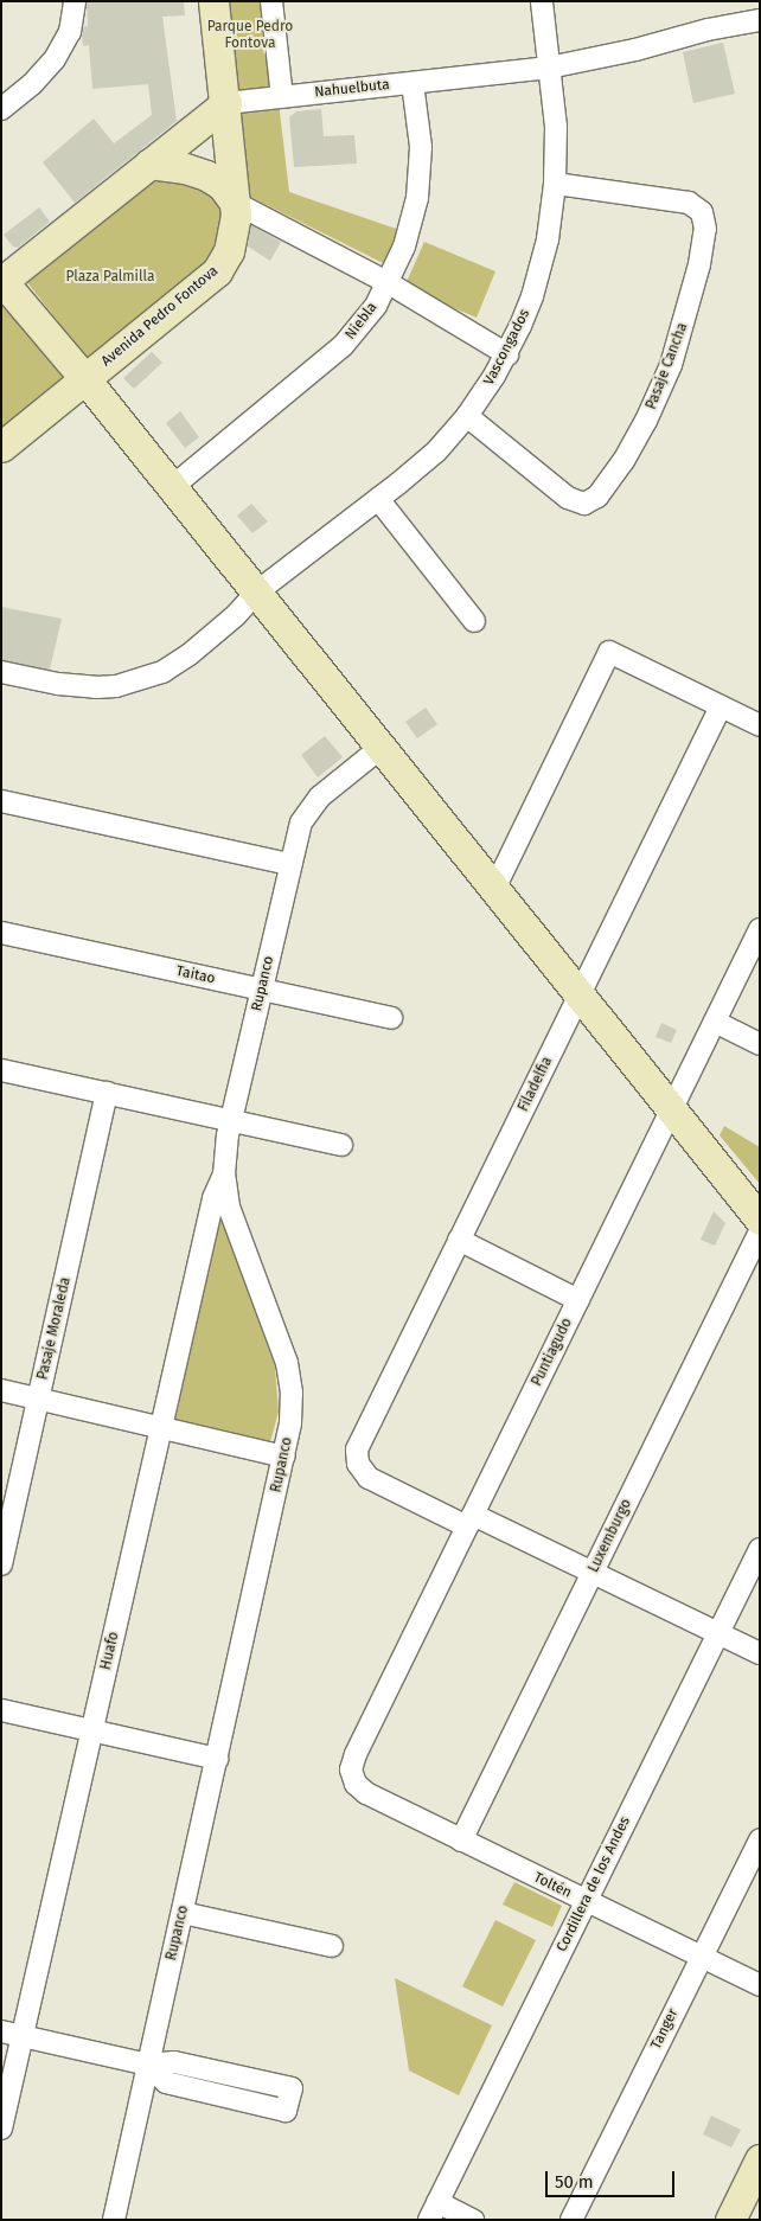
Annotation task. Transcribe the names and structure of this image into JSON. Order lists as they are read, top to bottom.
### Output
{
  "streets": {
    "main road": ["Avenida Pedro Fontova"],
    "street": [
      "Nahuelbuta",
      "Niebla",
      "Vascongados",
      "Pasaje Cancha",
      "Taitao",
      "Rupanco",
      "Filadelfia",
      "Pasaje Moraleda",
      "Puntiagudo",
      "Luxemburgo",
      "Huafo",
      "Cordillera de los Andes",
      "Toltén",
      "Tanger"
    ]
  },
  "crossings": [
    ["Nahuelbuta", "Avenida Pedro Fontova"],
    ["Nahuelbuta", "Niebla"],
    ["Nahuelbuta", "Vascongados"],
    ["Vascongados", "Pasaje Cancha"],
    ["Taitao", "Rupanco"],
    ["Rupanco", "Huafo"],
    ["Filadelfia", "Puntiagudo"],
    ["Puntiagudo", "Toltén"],
    ["Luxemburgo", "Toltén"],
    ["Cordillera de los Andes", "Toltén"],
    ["Toltén", "Tanger"]
  ],
  "parks": ["Parque Pedro Fontova", "Plaza Palmilla"],
  "scale_bar": "50 m"
}
